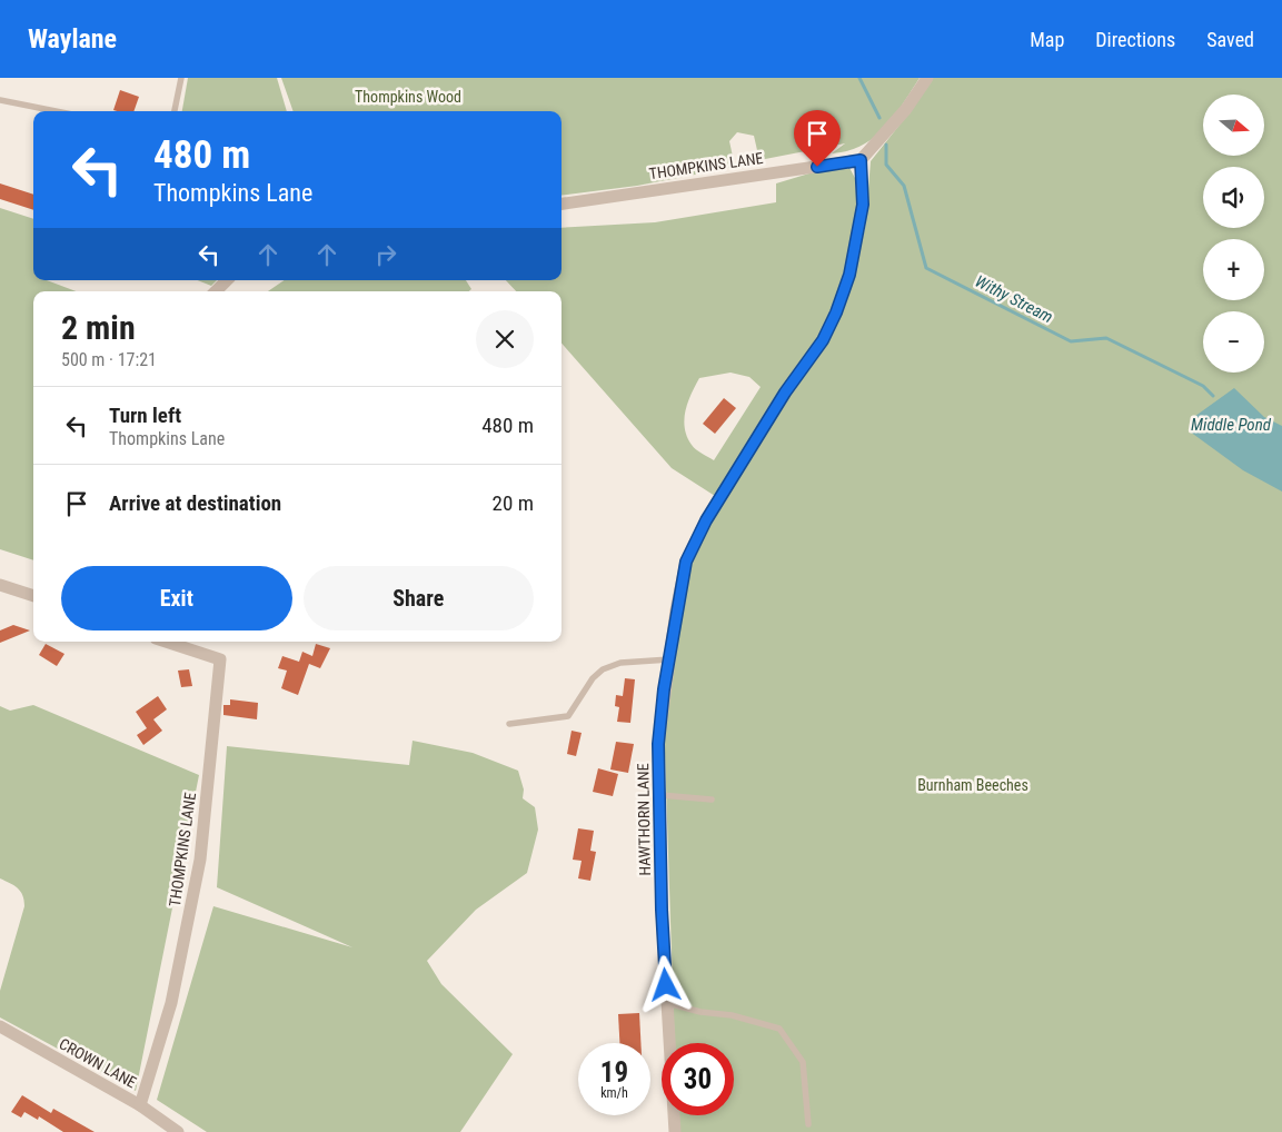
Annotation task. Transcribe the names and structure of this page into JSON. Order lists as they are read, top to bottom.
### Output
{
  "streets": {
    "street": ["THOMPKINS LANE", "HAWTHORN LANE", "CROWN LANE"]
  },
  "crossings": [
    ["THOMPKINS LANE", "HAWTHORN LANE"],
    ["THOMPKINS LANE", "CROWN LANE"]
  ],
  "water": ["Withy Stream", "Middle Pond"],
  "parks": ["Thompkins Wood", "Burnham Beeches"],
  "north": "right",
  "page": {
    "header": "Waylane",
    "nav": ["Map", "Directions", "Saved"],
    "map_buttons": ["+", "−"],
    "turn": ["480 m", "Thompkins Lane"],
    "heading": ["2 min", "500 m · 17:21"],
    "list": [
      {
        "name": "Turn left",
        "note": "Thompkins Lane",
        "value": "480 m"
      },
      {
        "name": "Arrive at destination",
        "value": "20 m"
      }
    ],
    "buttons": ["Exit", "Share"],
    "speed": "19 km/h",
    "limit": "30"
  }
}
